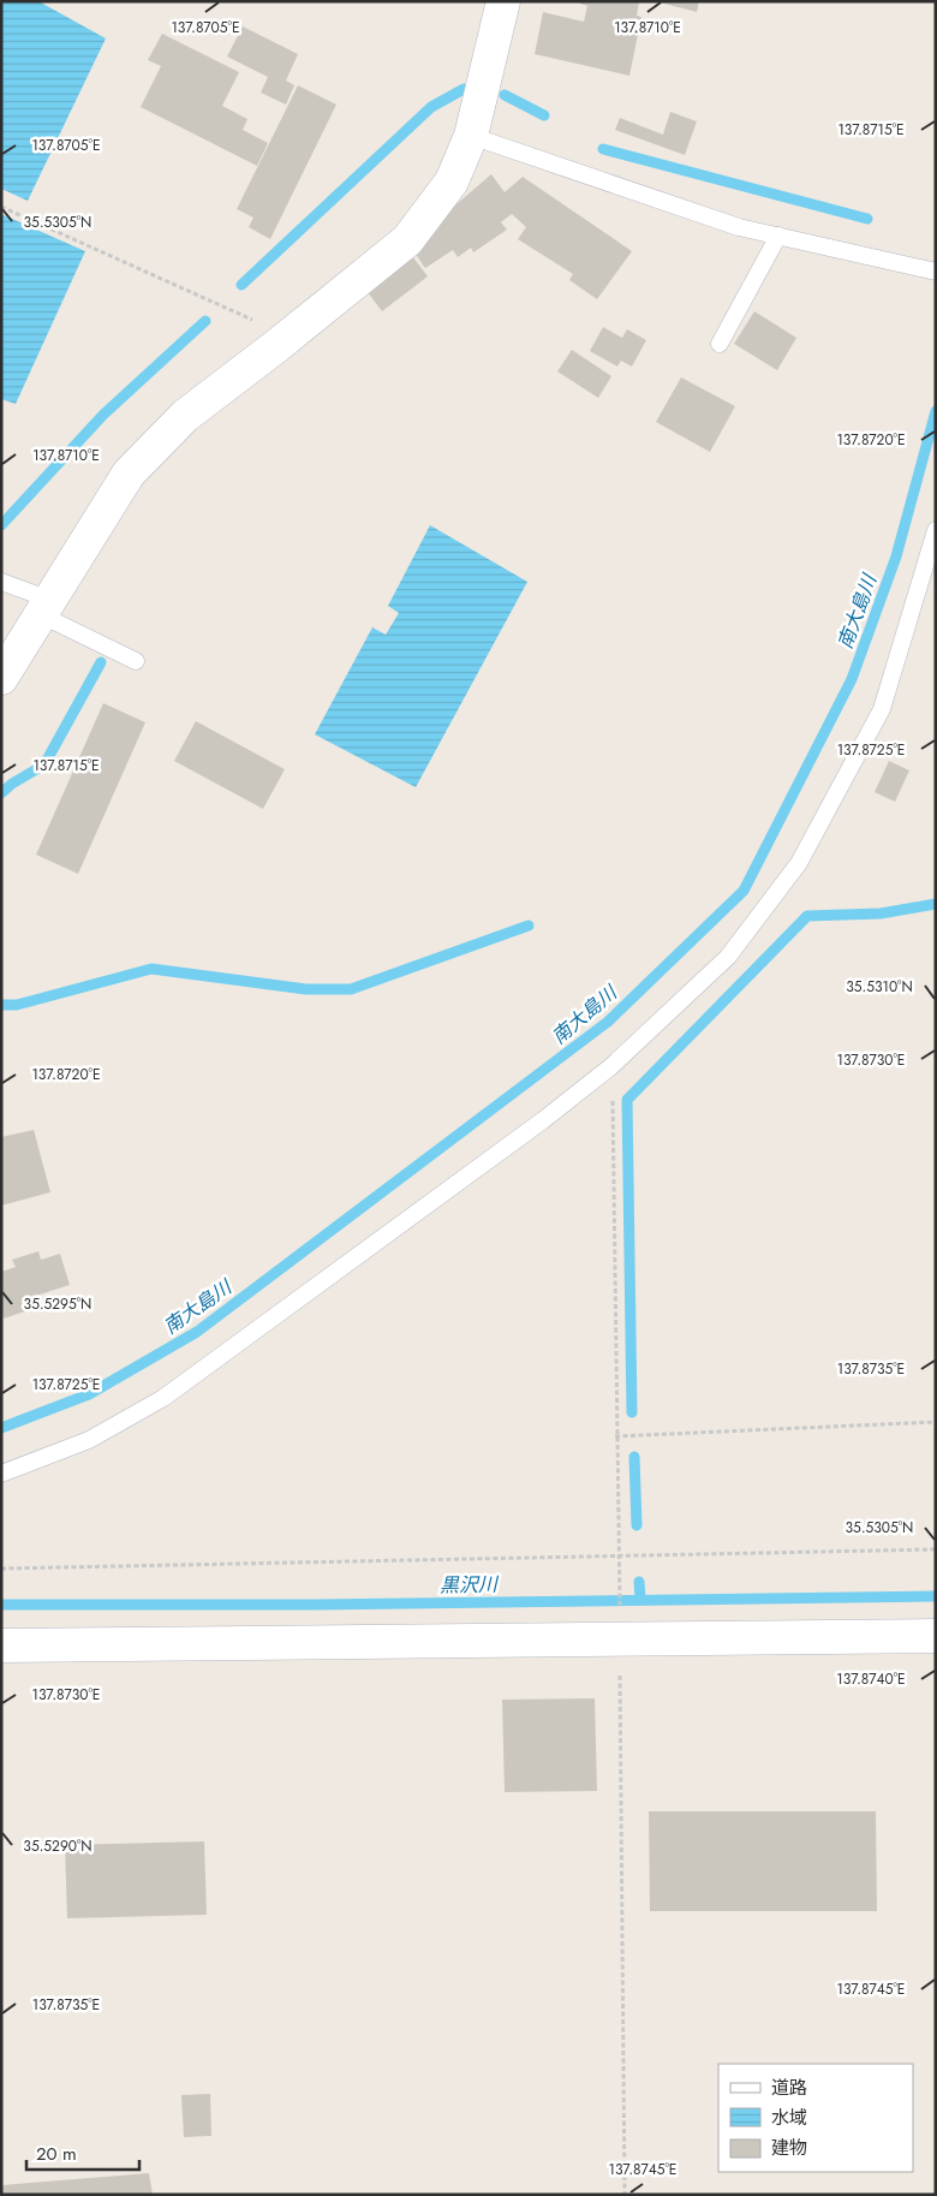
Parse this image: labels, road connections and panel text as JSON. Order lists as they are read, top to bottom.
{
  "water": ["南大島川", "黒沢川"],
  "legend": ["道路", "水域", "建物"],
  "scale_bar": "20 m",
  "coordinates": [
    "137.8705°E",
    "137.8710°E",
    "137.8715°E",
    "35.5305°N",
    "137.8720°E",
    "137.8725°E",
    "35.5310°N",
    "137.8730°E",
    "35.5295°N",
    "137.8735°E",
    "137.8740°E",
    "35.5290°N",
    "137.8745°E"
  ]
}
